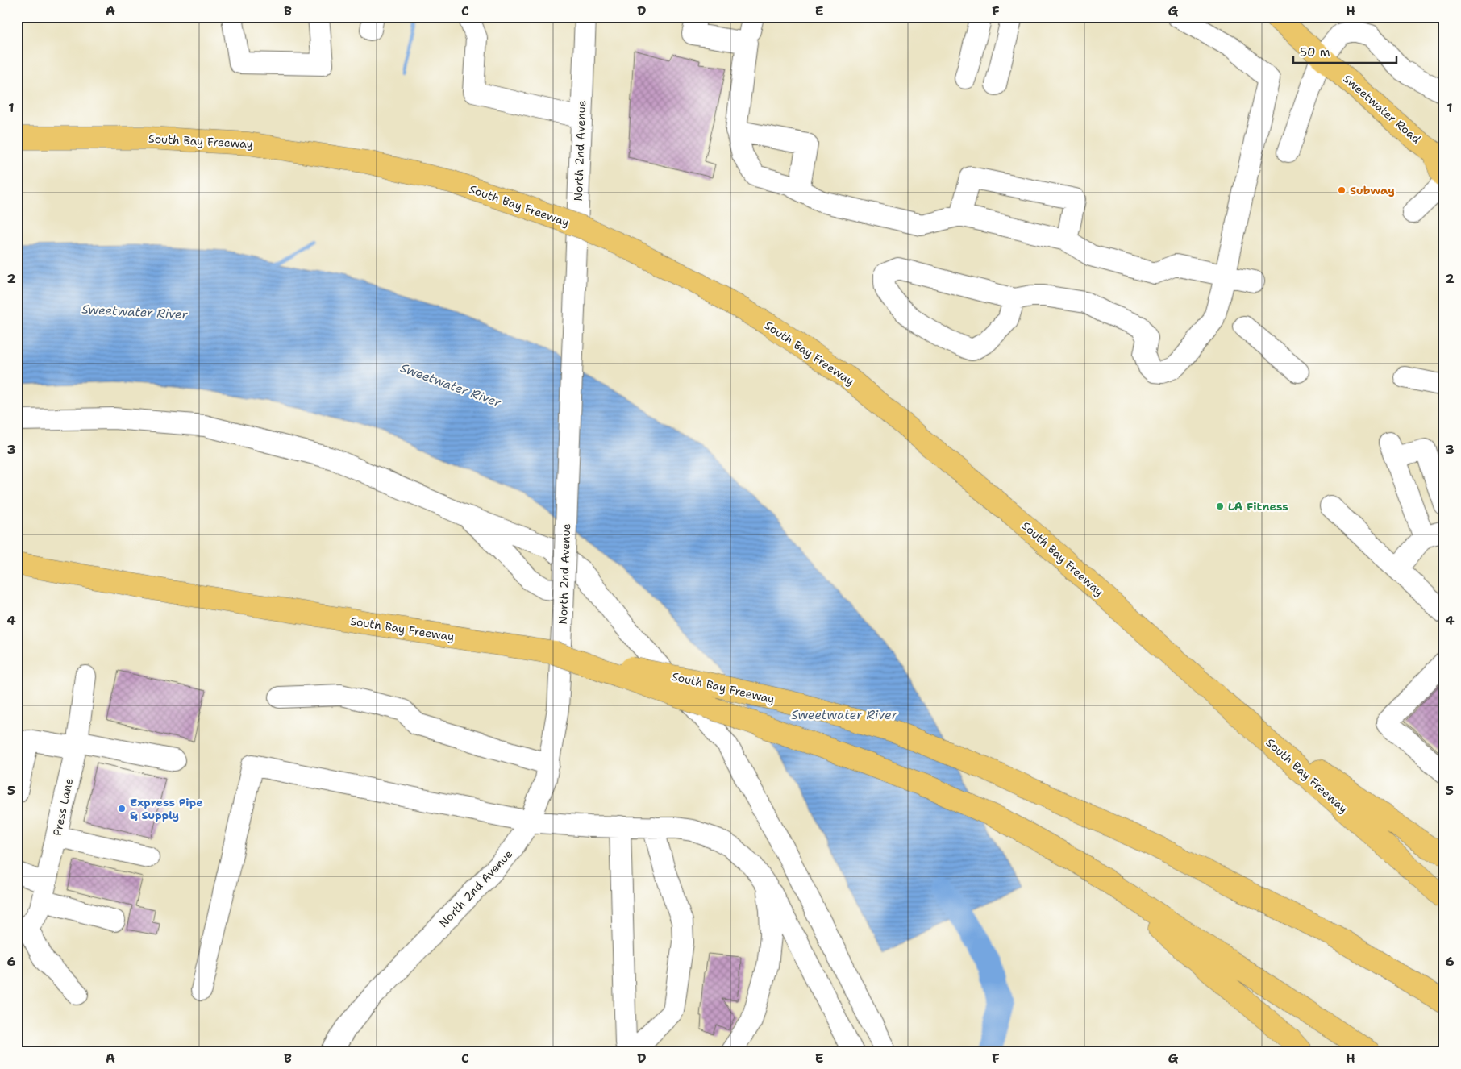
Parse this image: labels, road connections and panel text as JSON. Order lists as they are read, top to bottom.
{
  "streets": {
    "main road": ["Sweetwater Road", "South Bay Freeway"],
    "street": ["North 2nd Avenue", "Press Lane"]
  },
  "water": ["Sweetwater River"],
  "places": ["Subway", "LA Fitness", "Express Pipe & Supply"],
  "scale_bar": "50 m",
  "grid": {
    "columns": [
      "A",
      "B",
      "C",
      "D",
      "E",
      "F",
      "G",
      "H"
    ],
    "rows": [
      "1",
      "2",
      "3",
      "4",
      "5",
      "6"
    ]
  }
}
